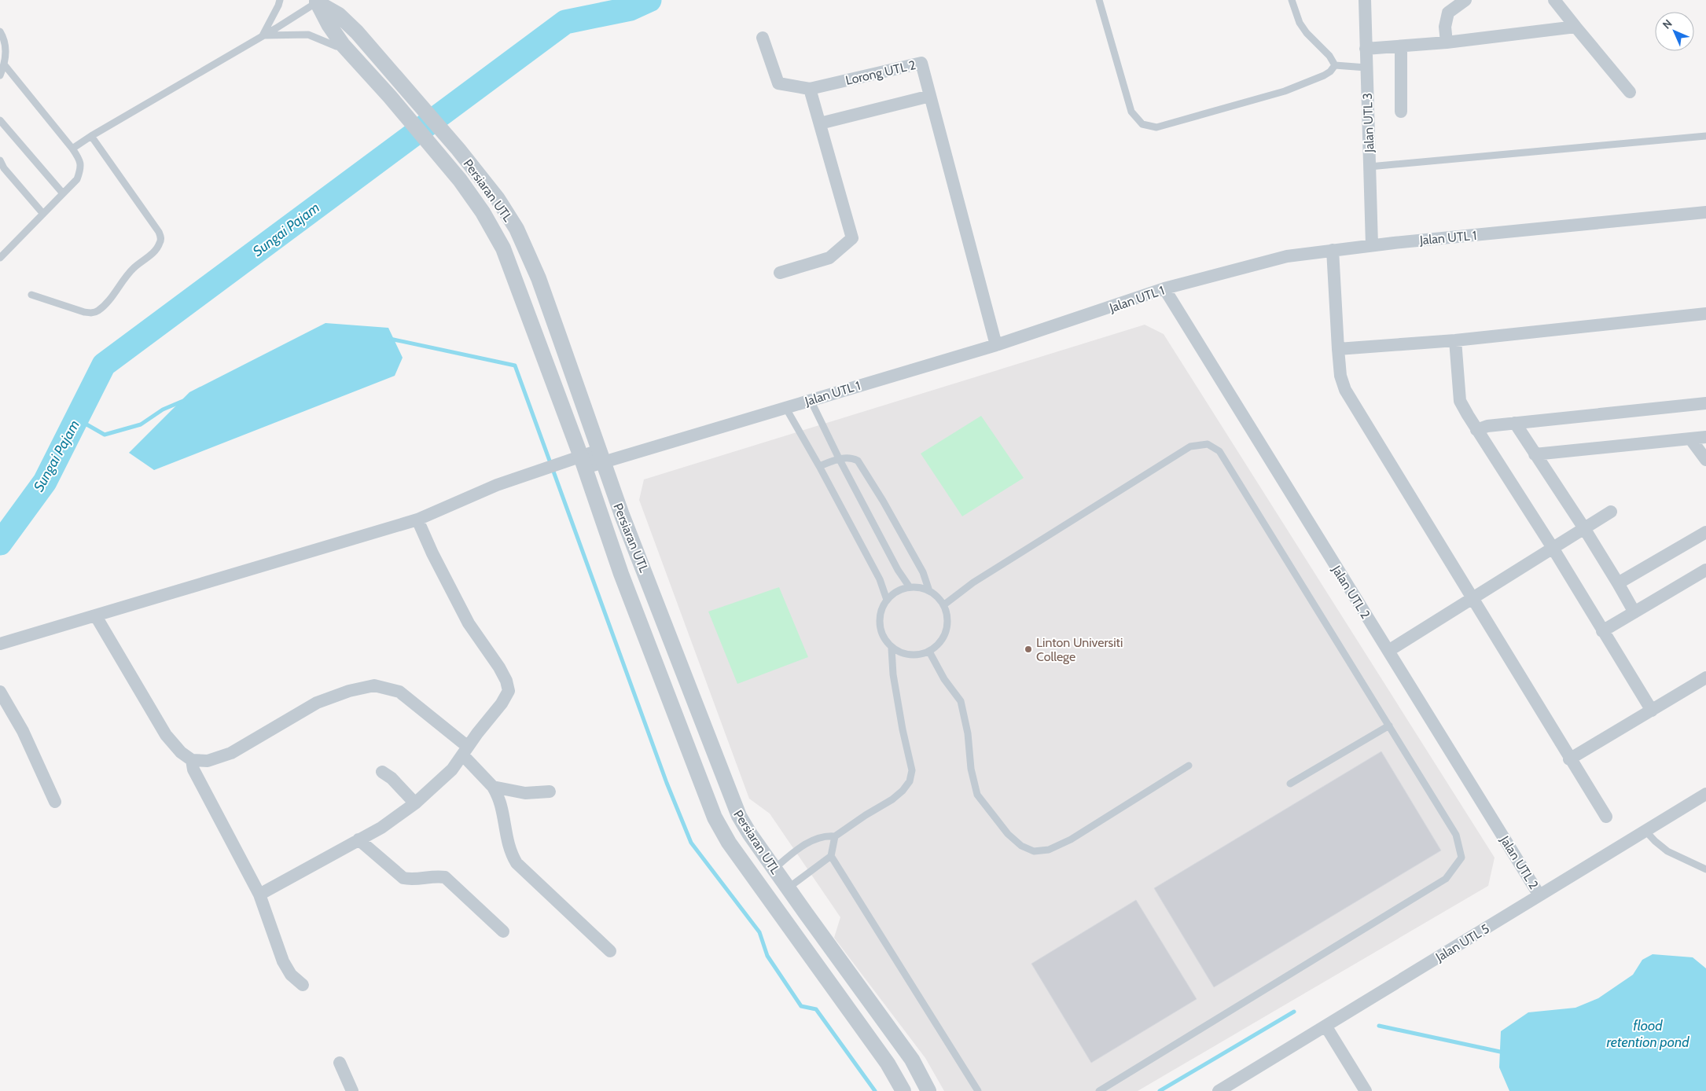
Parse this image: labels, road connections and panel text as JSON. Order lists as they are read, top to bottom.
{
  "streets": {
    "street": [
      "Lorong UTL 2",
      "Jalan UTL 3",
      "Persiaran UTL",
      "Jalan UTL 1",
      "Jalan UTL 2",
      "Jalan UTL 5"
    ]
  },
  "crossings": [
    ["Lorong UTL 2", "Jalan UTL 1"],
    ["Jalan UTL 3", "Jalan UTL 1"],
    ["Persiaran UTL", "Jalan UTL 1"],
    ["Jalan UTL 1", "Jalan UTL 2"],
    ["Jalan UTL 2", "Jalan UTL 5"]
  ],
  "water": ["Sungai Pajam", "flood retention pond"],
  "places": ["Linton Universiti College"],
  "north": "top left"
}
